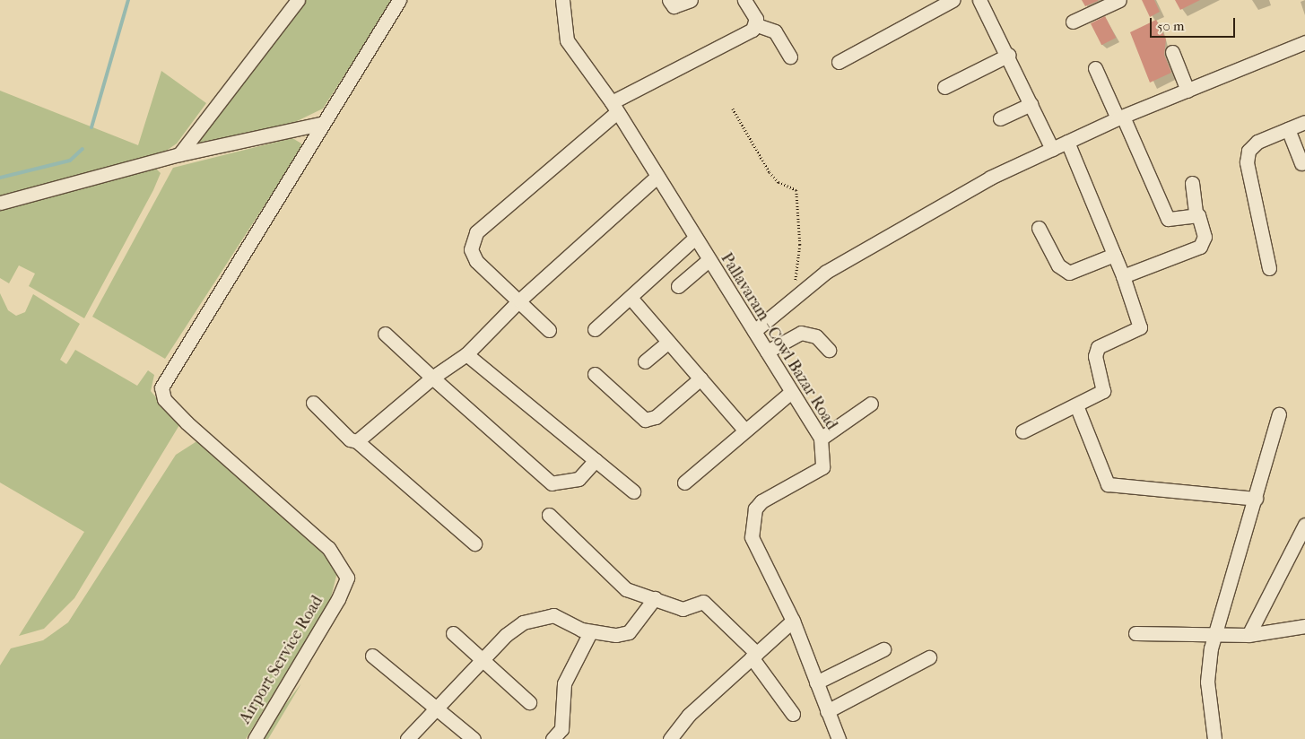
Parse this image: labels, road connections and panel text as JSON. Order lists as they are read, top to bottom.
{
  "streets": {
    "street": ["Pallavaram - Cowl Bazar Road", "Airport Service Road"]
  },
  "scale_bar": "50 m"
}
